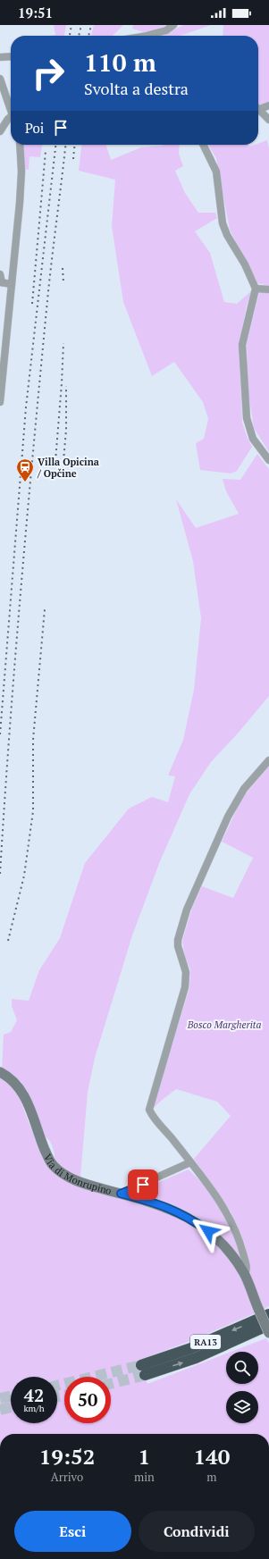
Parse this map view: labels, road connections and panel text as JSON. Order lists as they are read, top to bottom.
{
  "streets": {
    "highway": ["RA13"],
    "main road": ["Via di Monrupino"]
  },
  "crossings": [
    ["Via di Monrupino", "RA13"]
  ],
  "parks": ["Bosco Margherita"],
  "places": {
    "station": ["Villa Opicina / Opčine"]
  },
  "page": {
    "status": "19:51",
    "turn": ["110 m", "Svolta a destra"],
    "then": "Poi",
    "speed": "42 km/h",
    "limit": "50",
    "eta": [
      "19:52",
      "Arrivo",
      "1",
      "min",
      "140",
      "m"
    ],
    "buttons": ["Esci", "Condividi"]
  }
}
